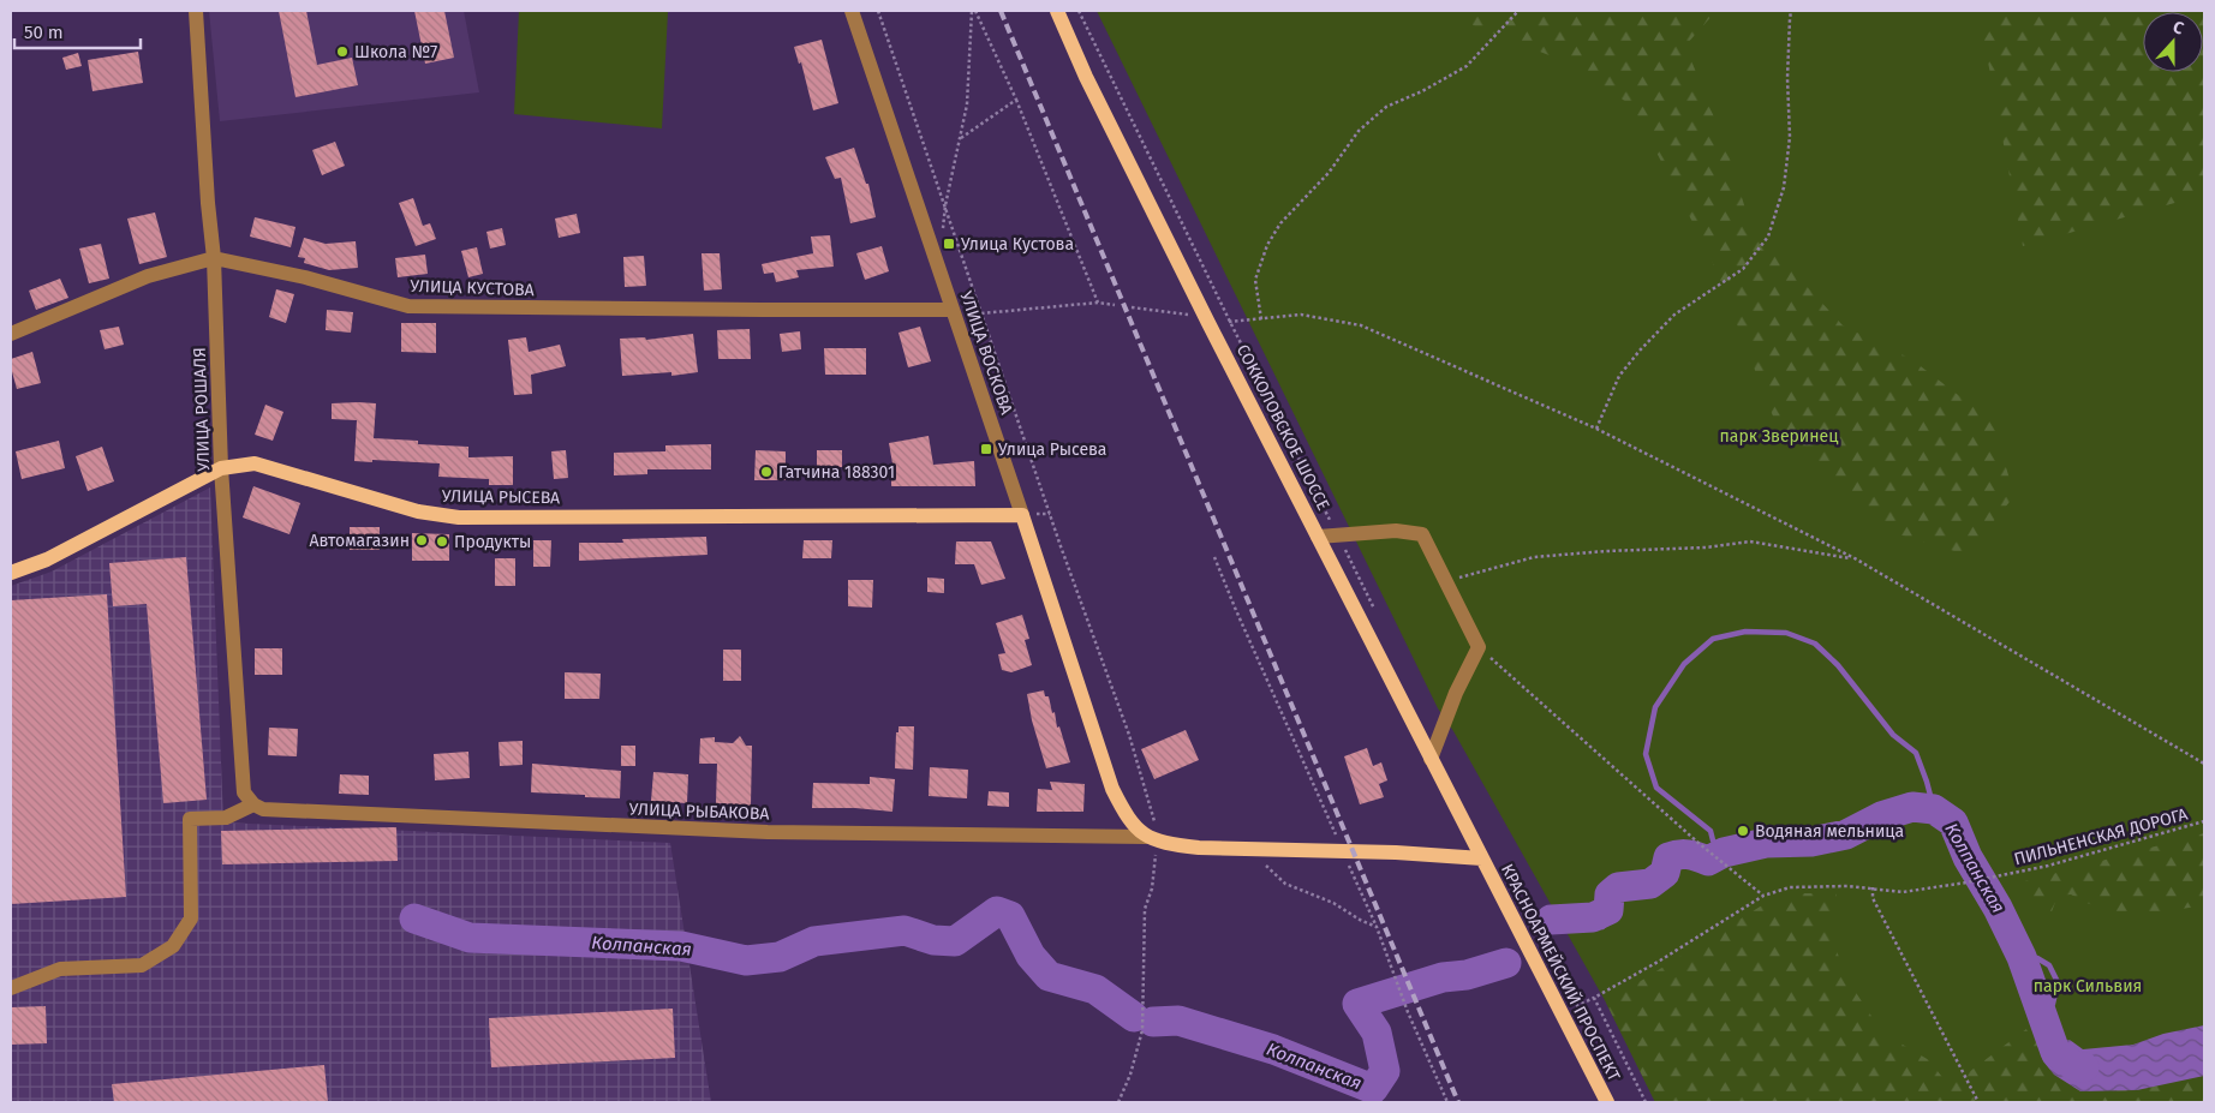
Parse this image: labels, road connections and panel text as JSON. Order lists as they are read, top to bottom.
{
  "streets": {
    "main road": [
      "УЛИЦА ВОСКОВА",
      "СОККОЛОВСКОЕ ШОССЕ",
      "УЛИЦА РЫСЕВА",
      "КРАСНОАРМЕЙСКИЙ ПРОСПЕКТ"
    ],
    "street": ["УЛИЦА КУСТОВА", "УЛИЦА РОШАЛЯ", "УЛИЦА РЫБАКОВА"],
    "path": ["ПИЛЬНЕНСКАЯ ДОРОГА"]
  },
  "crossings": [
    ["УЛИЦА КУСТОВА", "УЛИЦА ВОСКОВА"],
    ["УЛИЦА КУСТОВА", "УЛИЦА РОШАЛЯ"],
    ["УЛИЦА ВОСКОВА", "УЛИЦА РЫСЕВА"],
    ["УЛИЦА ВОСКОВА", "УЛИЦА РЫБАКОВА"],
    ["УЛИЦА РОШАЛЯ", "УЛИЦА РЫСЕВА"],
    ["УЛИЦА РОШАЛЯ", "УЛИЦА РЫБАКОВА"],
    ["СОККОЛОВСКОЕ ШОССЕ", "КРАСНОАРМЕЙСКИЙ ПРОСПЕКТ"]
  ],
  "water": ["Колпанская"],
  "parks": ["парк Зверинец", "парк Сильвия"],
  "places": {
    "other": [
      "Школа №7",
      "Гатчина 188301",
      "Автомагазин",
      "Продукты",
      "Водяная мельница"
    ],
    "transit": ["Улица Кустова", "Улица Рысева"]
  },
  "scale_bar": "50 m",
  "north": "top"
}
